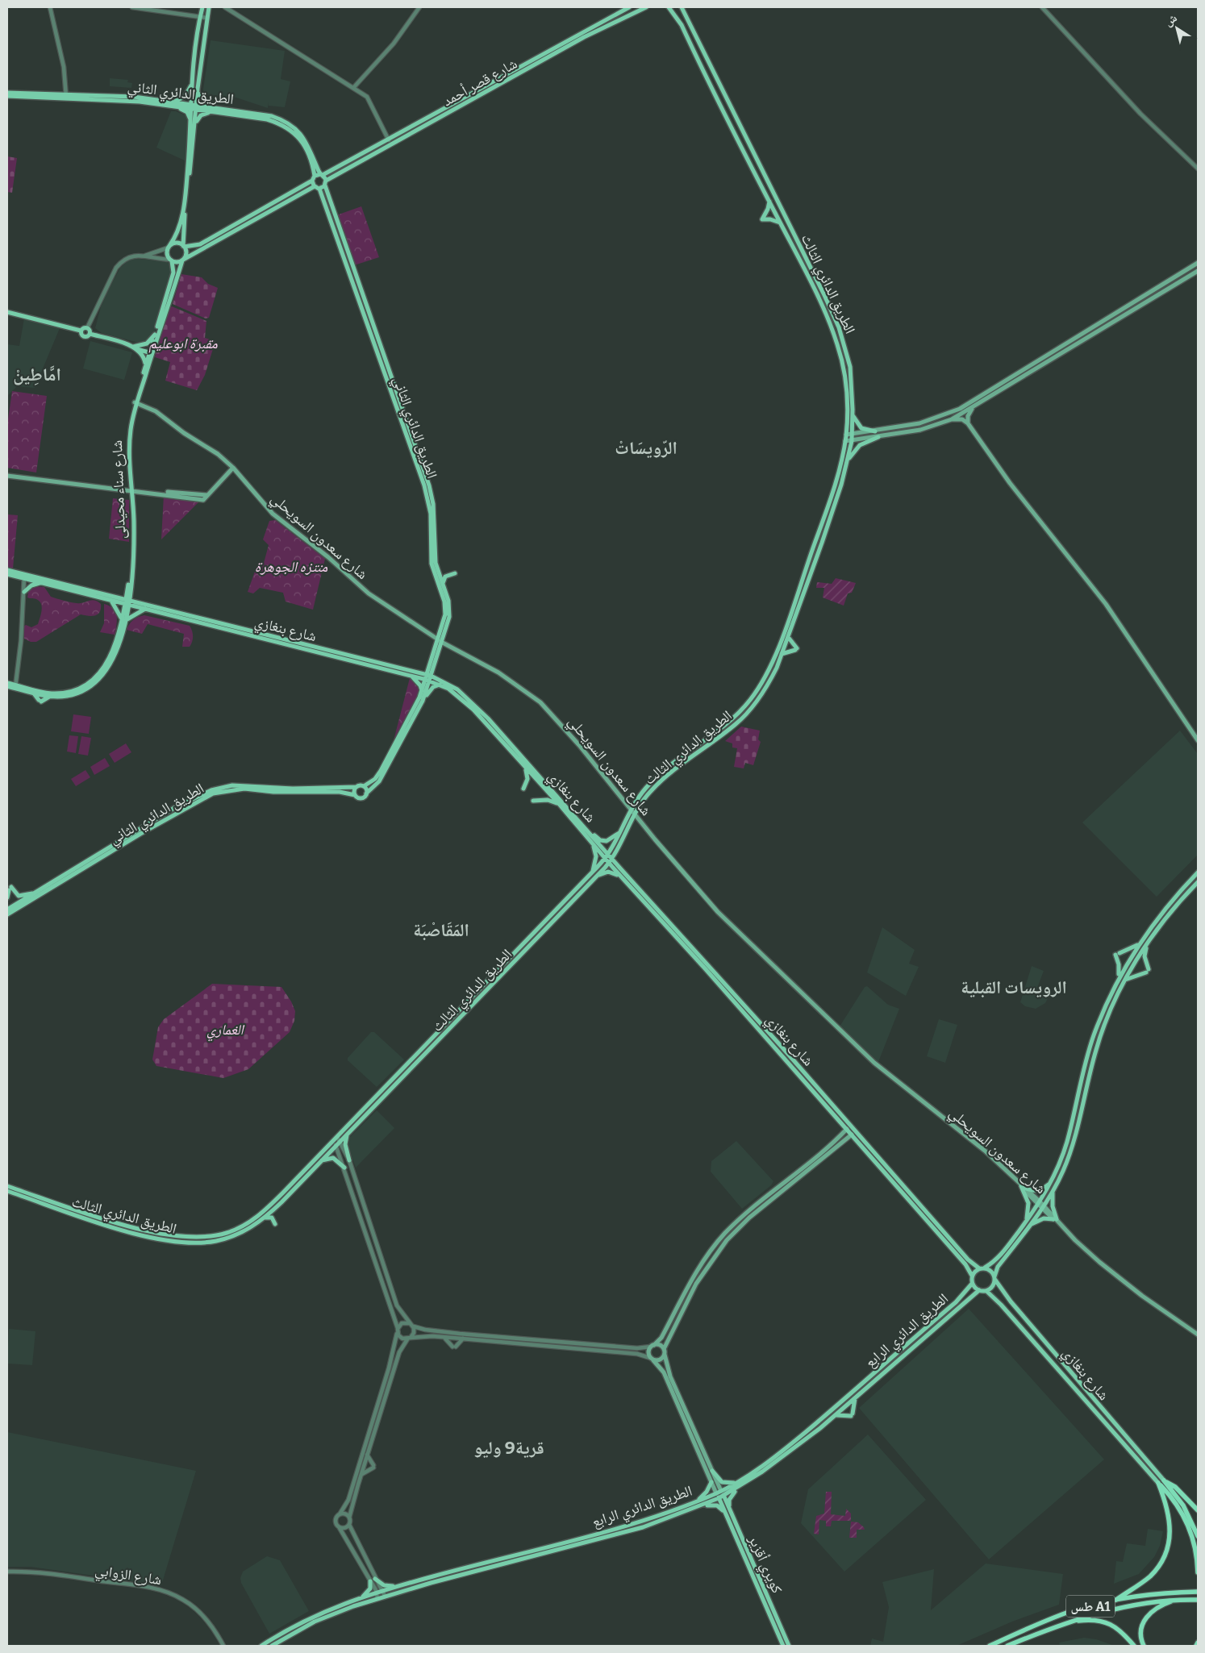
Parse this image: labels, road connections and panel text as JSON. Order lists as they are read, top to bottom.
{
  "streets": {
    "highway": ["طس A1"],
    "main road": [
      "شارع قصر أحمد",
      "الطريق الدائري الثاني",
      "الطريق الدائري الثالث",
      "شارع سناء محيدلى",
      "شارع سعدون السويحلي",
      "شارع بنغازي",
      "الطريق الدائري الرابع",
      "كويري أقزير"
    ],
    "street": ["شارع الزوابي"]
  },
  "crossings": [
    ["شارع قصر أحمد", "الطريق الدائري الثاني"],
    ["الطريق الدائري الثاني", "شارع سعدون السويحلي"],
    ["الطريق الدائري الثالث", "شارع سعدون السويحلي"],
    ["الطريق الدائري الثالث", "شارع بنغازي"],
    ["شارع سناء محيدلى", "شارع سعدون السويحلي"],
    ["شارع بنغازي", "الطريق الدائري الرابع"],
    ["الطريق الدائري الرابع", "كويري أقزير"]
  ],
  "districts": [
    "امَّاطِينْ",
    "الرّويسَاتْ",
    "المَقَاصْبَة",
    "الرويسات القبلية",
    "قرية9 وليو"
  ],
  "parks": ["مقبرة ابوعليم", "منتزه الجوهرة", "الغماري"],
  "north": "top left"
}
